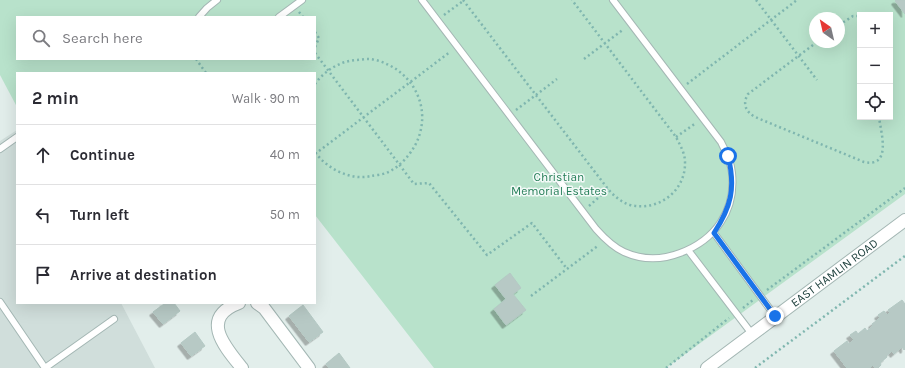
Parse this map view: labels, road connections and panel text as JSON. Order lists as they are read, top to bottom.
{
  "streets": {
    "street": ["EAST HAMLIN ROAD"]
  },
  "parks": ["Christian Memorial Estates"],
  "north": "top left",
  "page": {
    "map_buttons": ["+", "−"],
    "search": "Search here",
    "heading": ["2 min", "Walk · 90 m"],
    "list": [
      ["Continue", "40 m"],
      ["Turn left", "50 m"],
      "Arrive at destination"
    ]
  }
}
